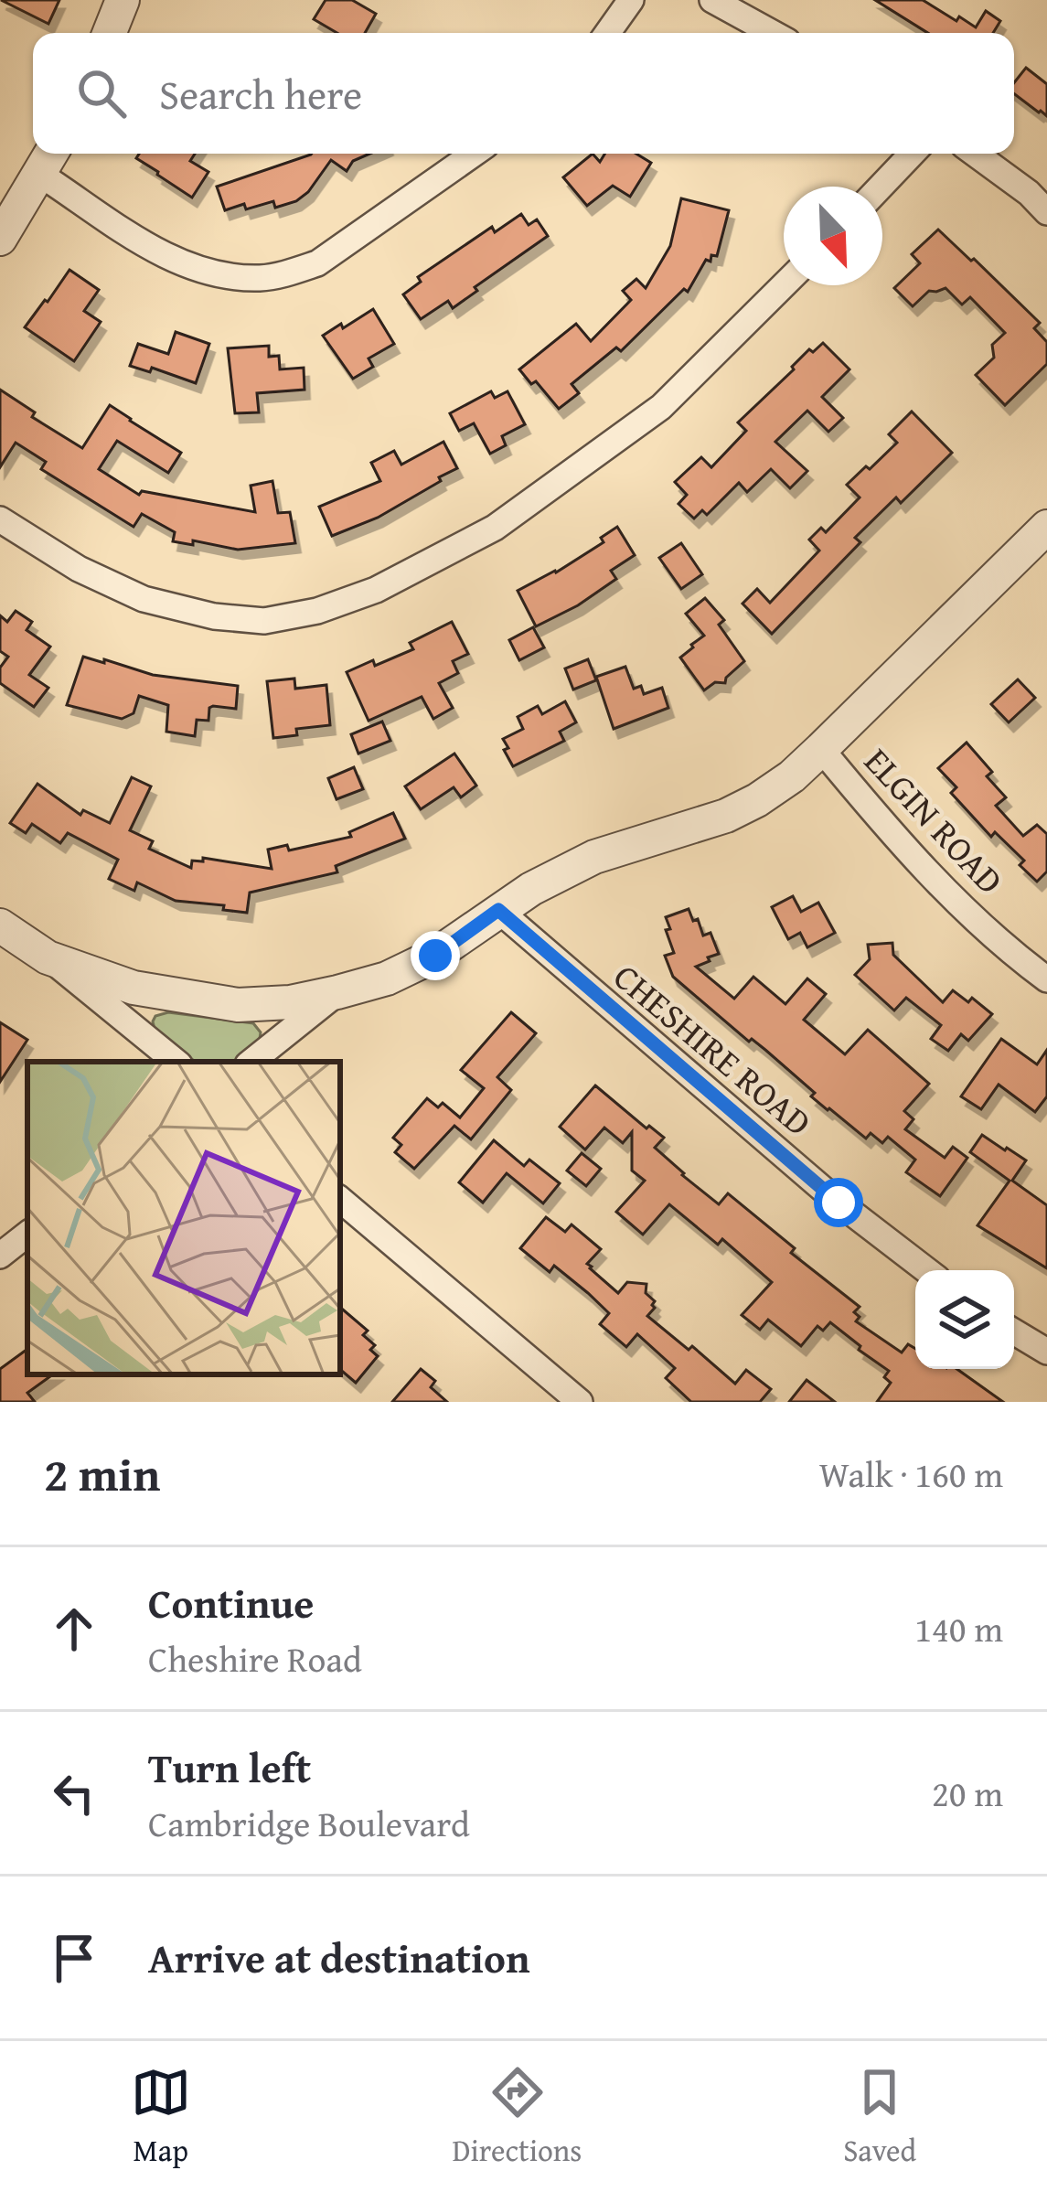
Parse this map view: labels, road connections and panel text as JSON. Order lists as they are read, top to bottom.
{
  "streets": {
    "street": ["ELGIN ROAD", "CHESHIRE ROAD"]
  },
  "north": "bottom right",
  "page": {
    "search": "Search here",
    "heading": ["2 min", "Walk · 160 m"],
    "list": [
      ["Continue", "Cheshire Road", "140 m"],
      ["Turn left", "Cambridge Boulevard", "20 m"],
      "Arrive at destination"
    ],
    "nav": ["Map", "Directions", "Saved"]
  }
}
